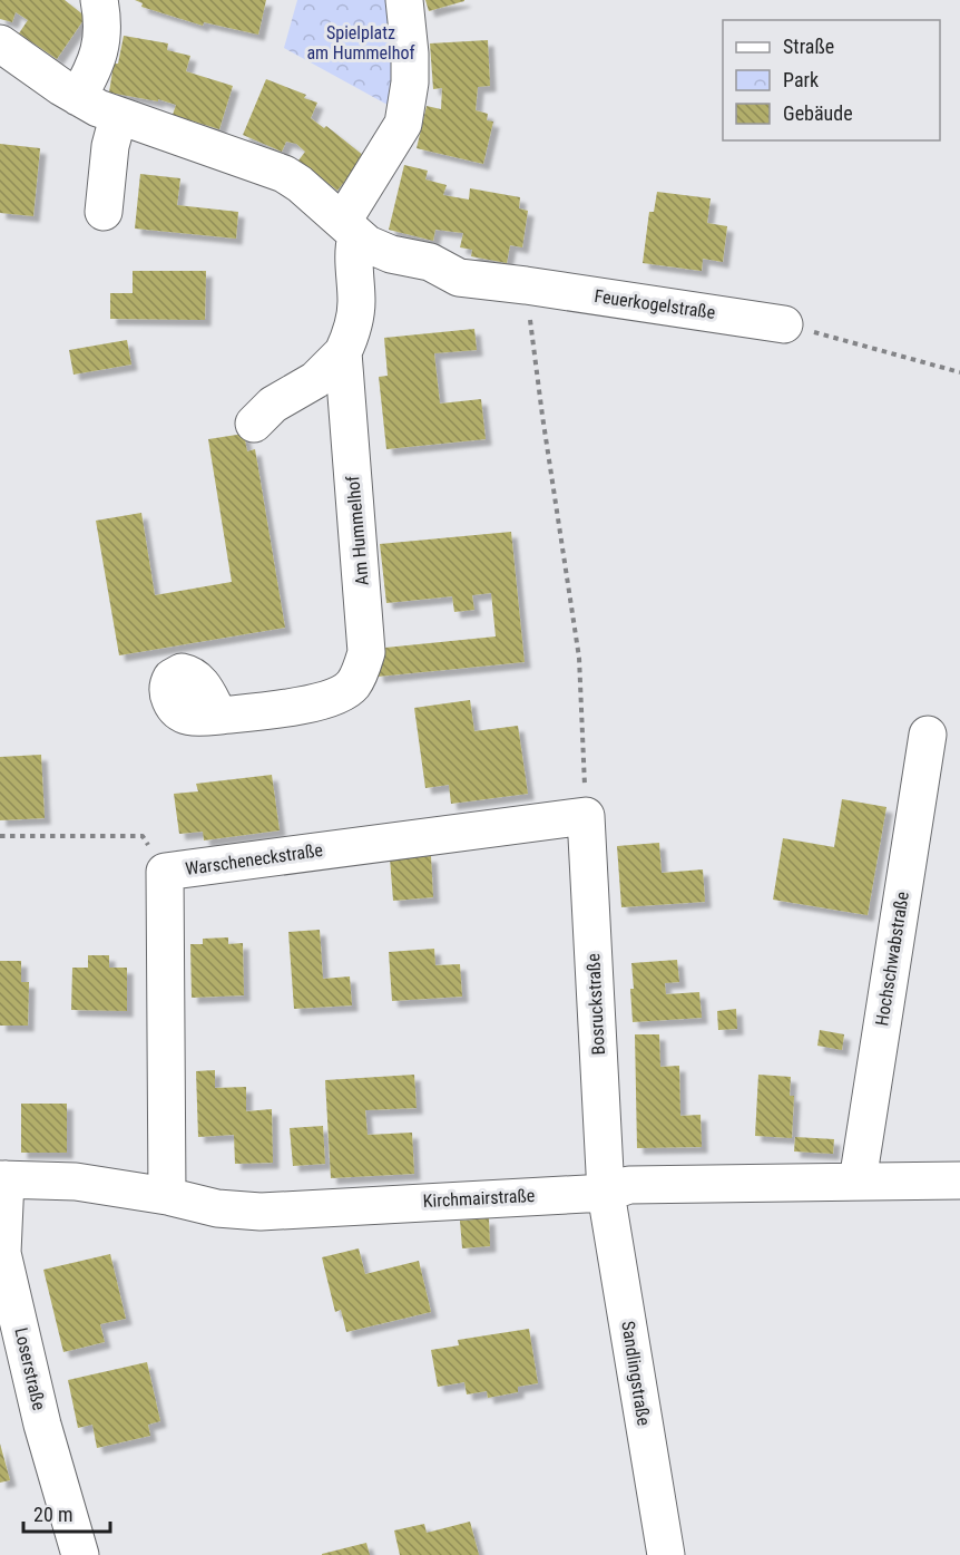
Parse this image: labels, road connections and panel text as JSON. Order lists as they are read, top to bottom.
{
  "streets": {
    "street": [
      "Feuerkogelstraße",
      "Am Hummelhof",
      "Warscheneckstraße",
      "Hochschwabstraße",
      "Bosruckstraße",
      "Kirchmairstraße",
      "Loserstraße",
      "Sandlingstraße"
    ]
  },
  "crossings": [
    ["Warscheneckstraße", "Bosruckstraße"],
    ["Warscheneckstraße", "Kirchmairstraße"],
    ["Hochschwabstraße", "Kirchmairstraße"],
    ["Bosruckstraße", "Kirchmairstraße"],
    ["Bosruckstraße", "Sandlingstraße"],
    ["Kirchmairstraße", "Loserstraße"],
    ["Kirchmairstraße", "Sandlingstraße"]
  ],
  "parks": ["Spielplatz am Hummelhof"],
  "legend": ["Straße", "Park", "Gebäude"],
  "scale_bar": "20 m"
}
